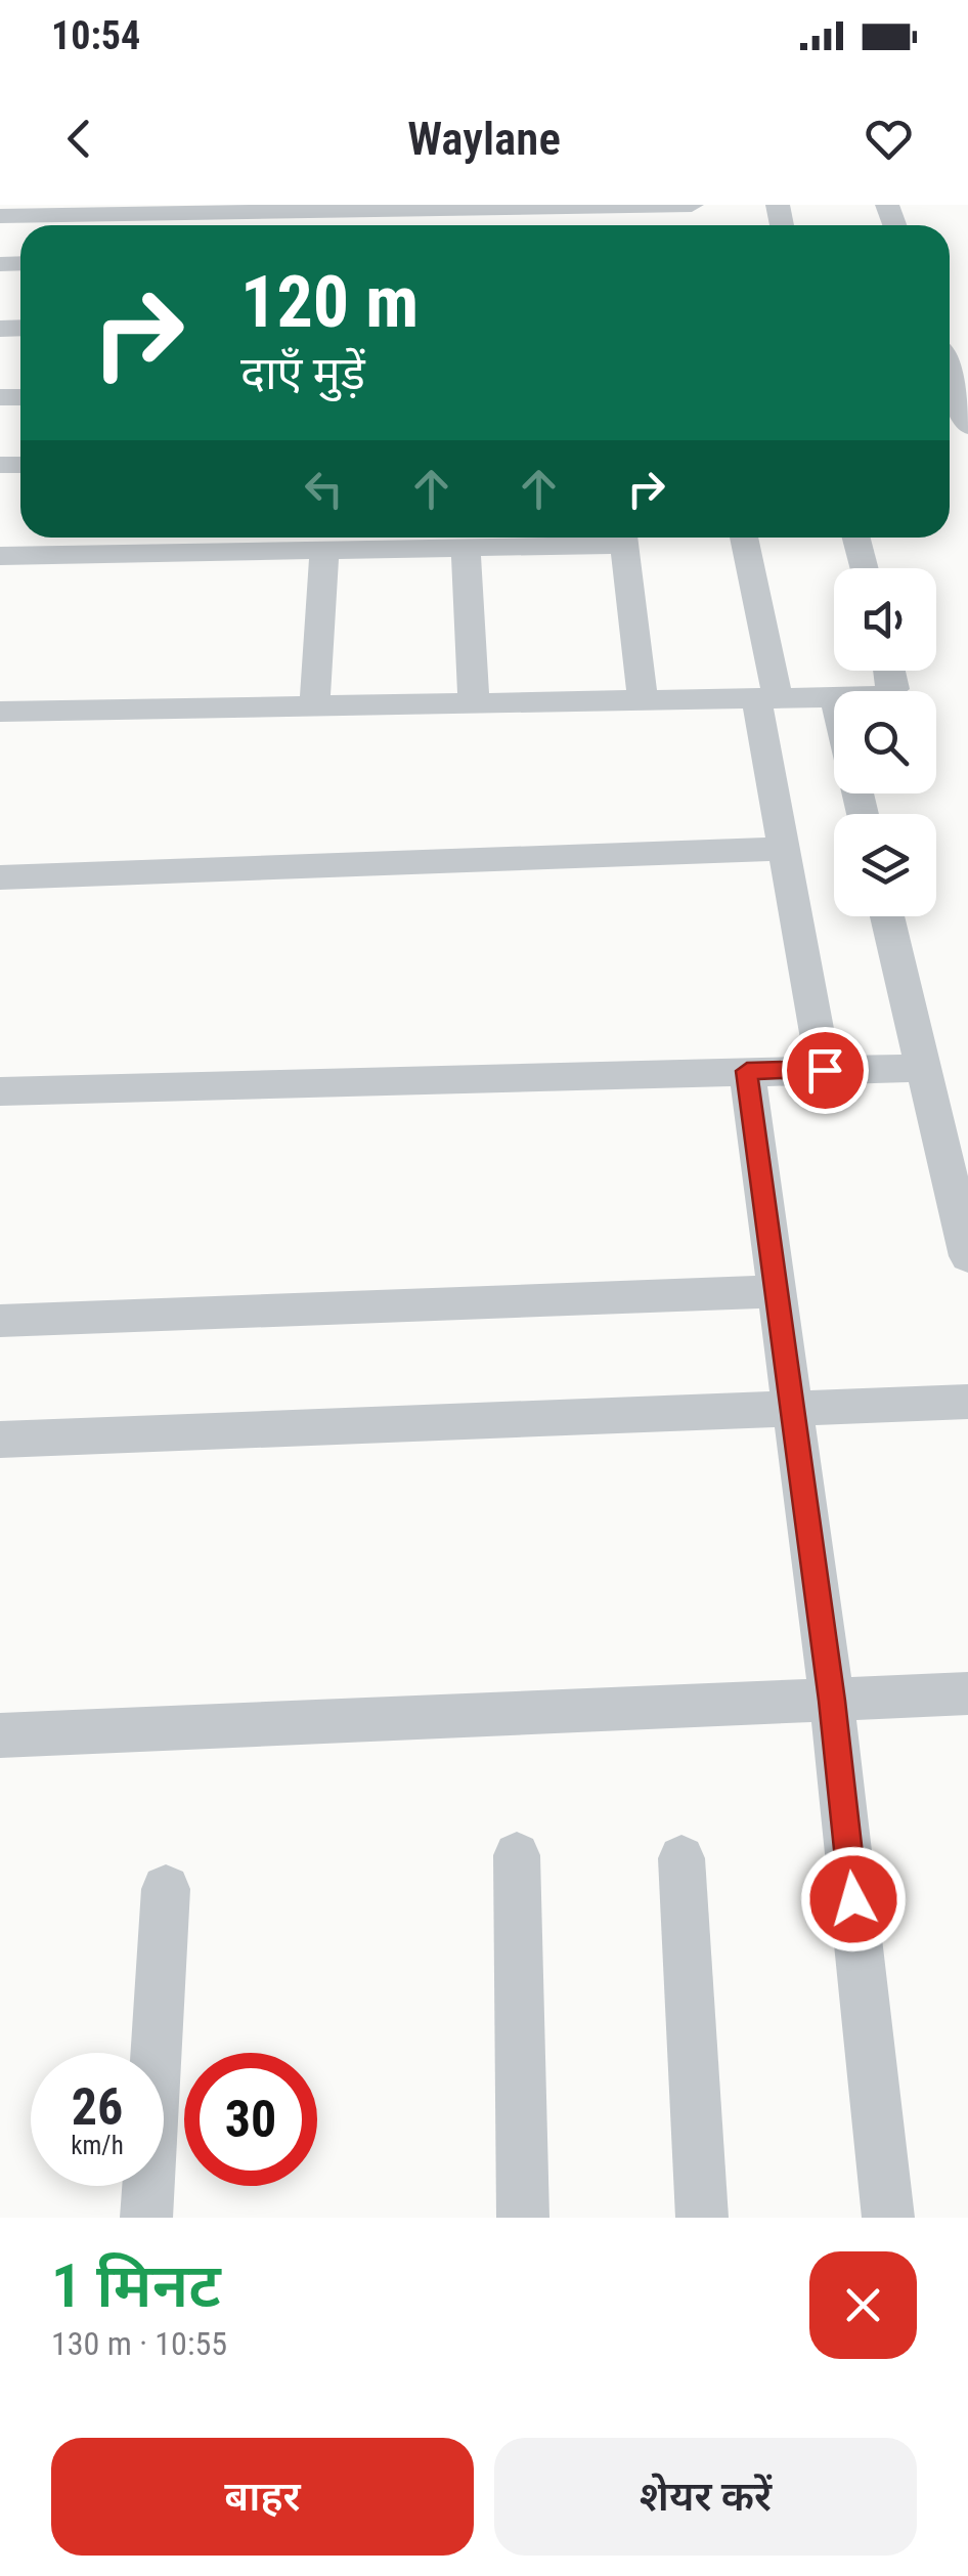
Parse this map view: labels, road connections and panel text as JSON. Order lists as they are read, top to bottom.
{
  "page": {
    "status": "10:54",
    "header": "Waylane",
    "turn": ["120 m", "दाएँ मुड़ें"],
    "speed": "26 km/h",
    "limit": "30",
    "heading": ["1 मिनट", "130 m · 10:55"],
    "buttons": ["बाहर", "शेयर करें"]
  }
}
